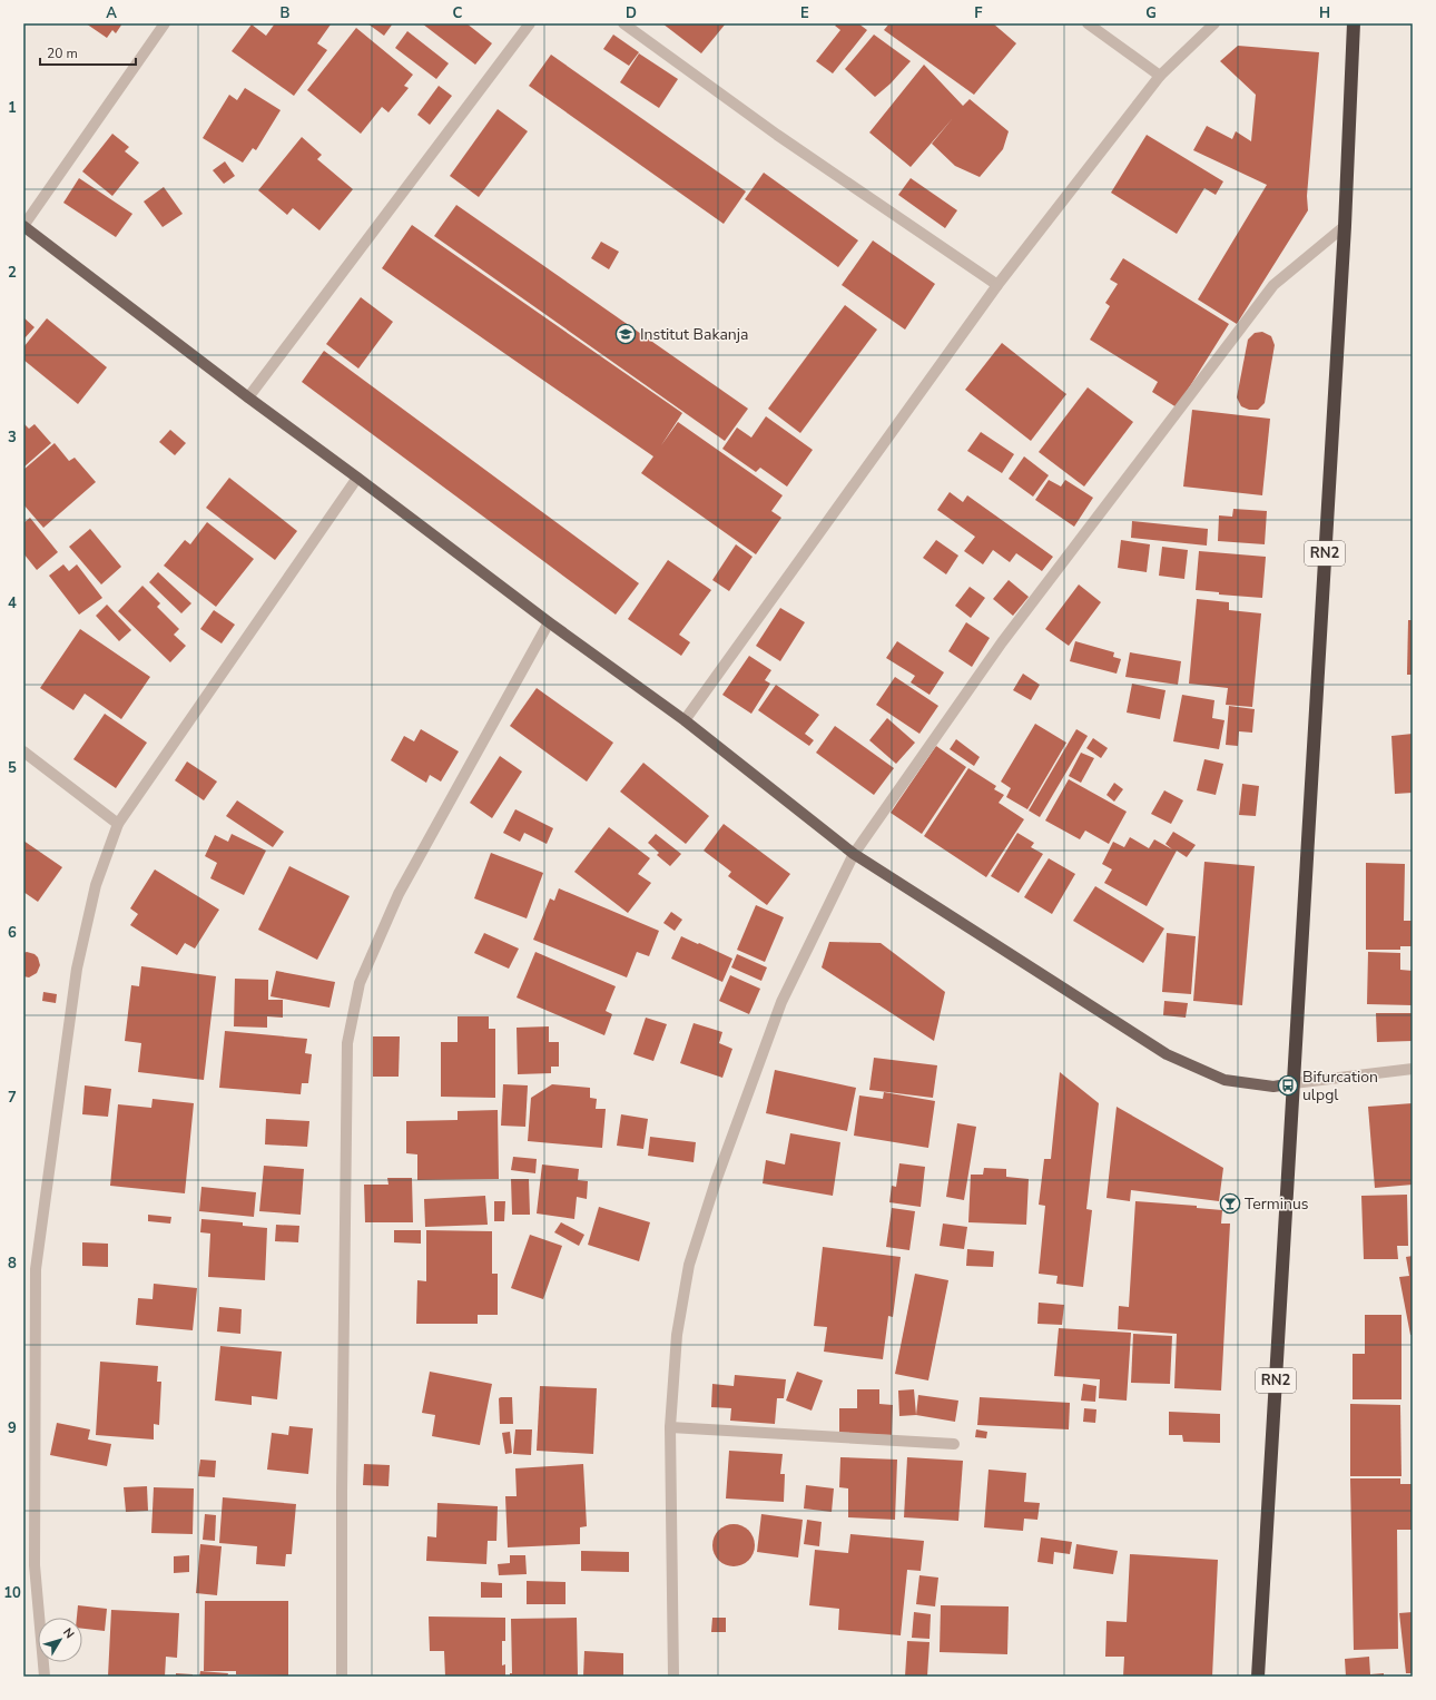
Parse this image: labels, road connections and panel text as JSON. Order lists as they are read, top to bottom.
{
  "streets": {
    "highway": ["RN2"]
  },
  "places": {
    "school or university": ["Institut Bakanja"],
    "bus stop": ["Bifurcation ulpgl"],
    "bar": ["Terminus"]
  },
  "scale_bar": "20 m",
  "north": "top right",
  "grid": {
    "columns": [
      "A",
      "B",
      "C",
      "D",
      "E",
      "F",
      "G",
      "H"
    ],
    "rows": [
      "1",
      "2",
      "3",
      "4",
      "5",
      "6",
      "7",
      "8",
      "9",
      "10"
    ]
  }
}
